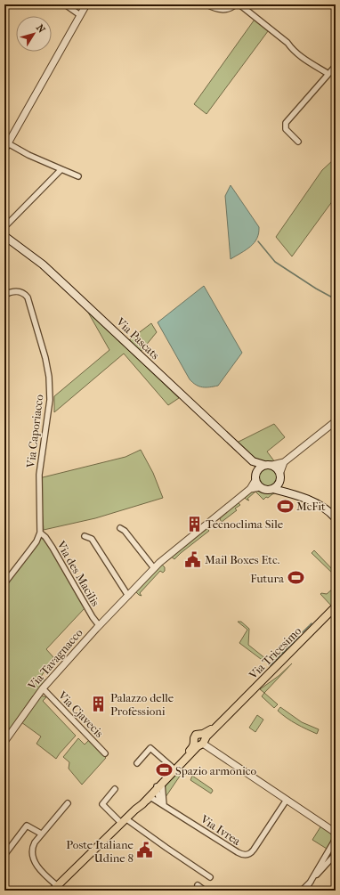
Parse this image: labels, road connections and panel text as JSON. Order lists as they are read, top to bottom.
{
  "streets": {
    "main road": ["Via Pascats", "Via Tricesimo"],
    "street": [
      "Via Caporiacco",
      "Via des Macilis",
      "Via Tavagnacco",
      "Via Cjavecis",
      "Via Ivrea"
    ]
  },
  "crossings": [
    ["Via Pascats", "Via Tavagnacco"],
    ["Via Caporiacco", "Via des Macilis"],
    ["Via des Macilis", "Via Tavagnacco"],
    ["Via Tavagnacco", "Via Cjavecis"]
  ],
  "places": {
    "sports": ["McFit", "Futura", "Spazio armonico"],
    "building": ["Tecnoclima Sile", "Palazzo delle Professioni"],
    "public building": ["Mail Boxes Etc.", "Poste Italiane Udine 8"]
  },
  "north": "top right"
}
